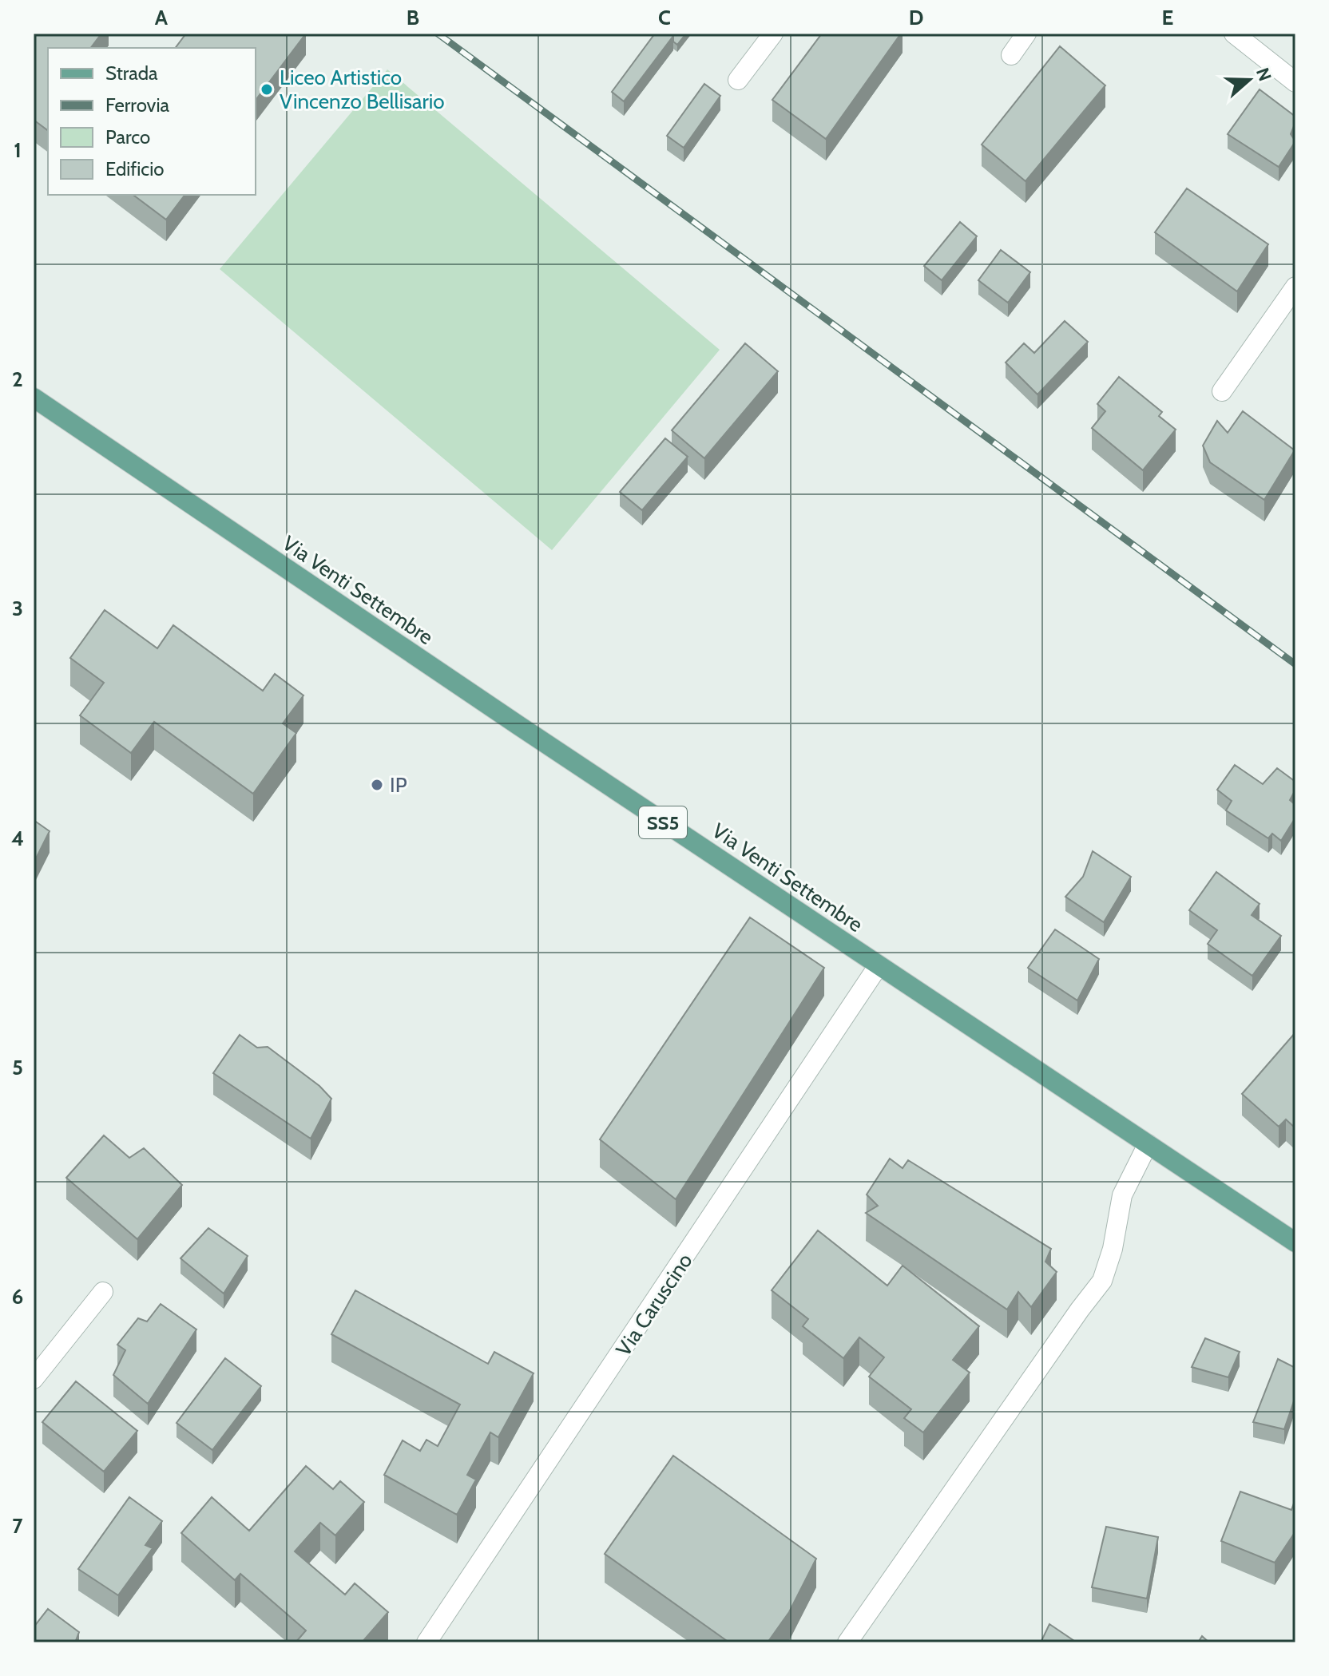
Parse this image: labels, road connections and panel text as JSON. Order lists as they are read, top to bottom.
{
  "streets": {
    "main road": ["Via Venti Settembre", "SS5"],
    "street": ["Via Caruscino"]
  },
  "crossings": [
    ["Via Venti Settembre", "Via Caruscino"]
  ],
  "places": ["Liceo Artistico Vincenzo Bellisario", "IP"],
  "legend": [
    "Strada",
    "Ferrovia",
    "Parco",
    "Edificio"
  ],
  "north": "right",
  "grid": {
    "columns": [
      "A",
      "B",
      "C",
      "D",
      "E"
    ],
    "rows": [
      "1",
      "2",
      "3",
      "4",
      "5",
      "6",
      "7"
    ]
  }
}
